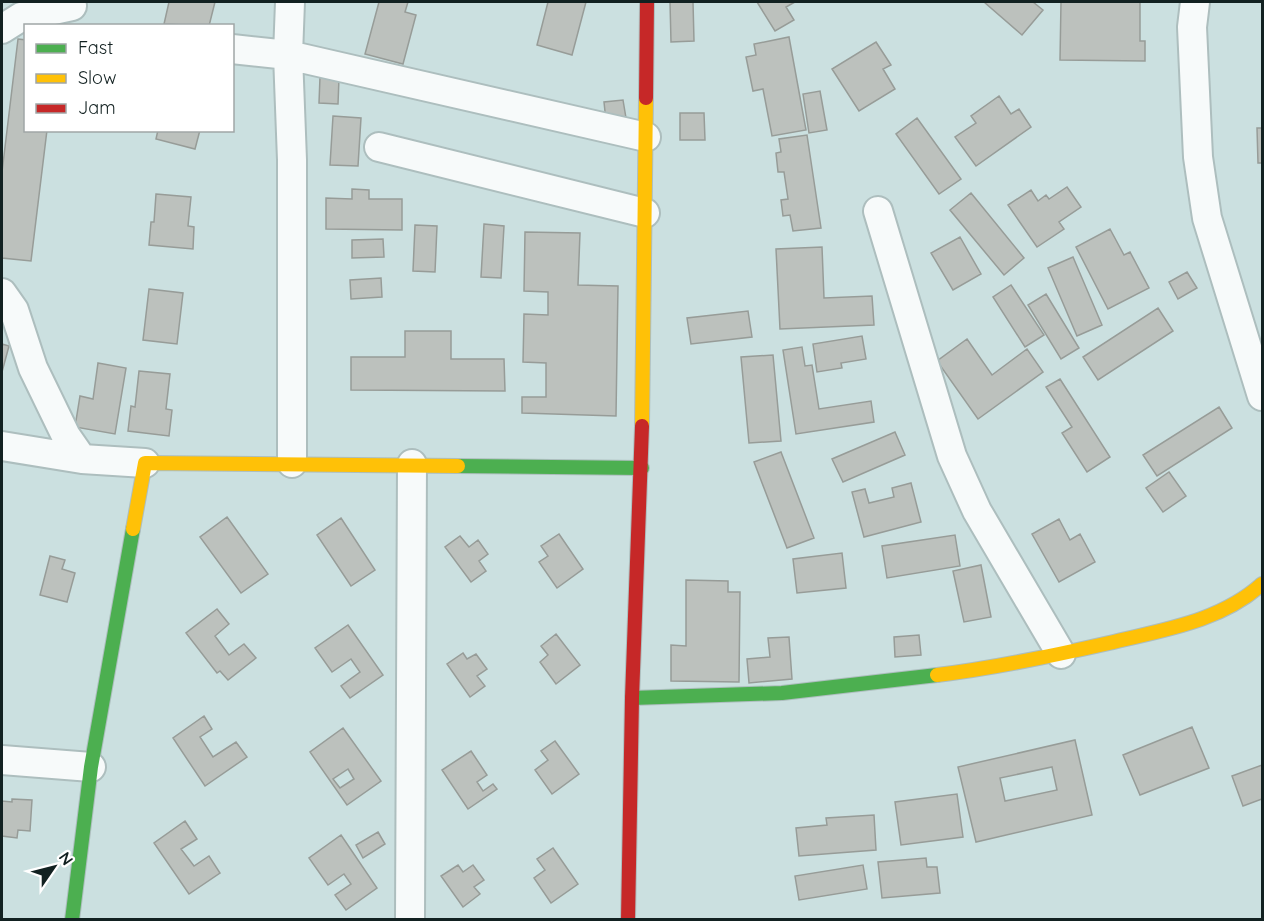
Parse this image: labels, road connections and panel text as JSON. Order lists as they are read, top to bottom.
{
  "legend": ["Fast", "Slow", "Jam"],
  "north": "top right"
}
